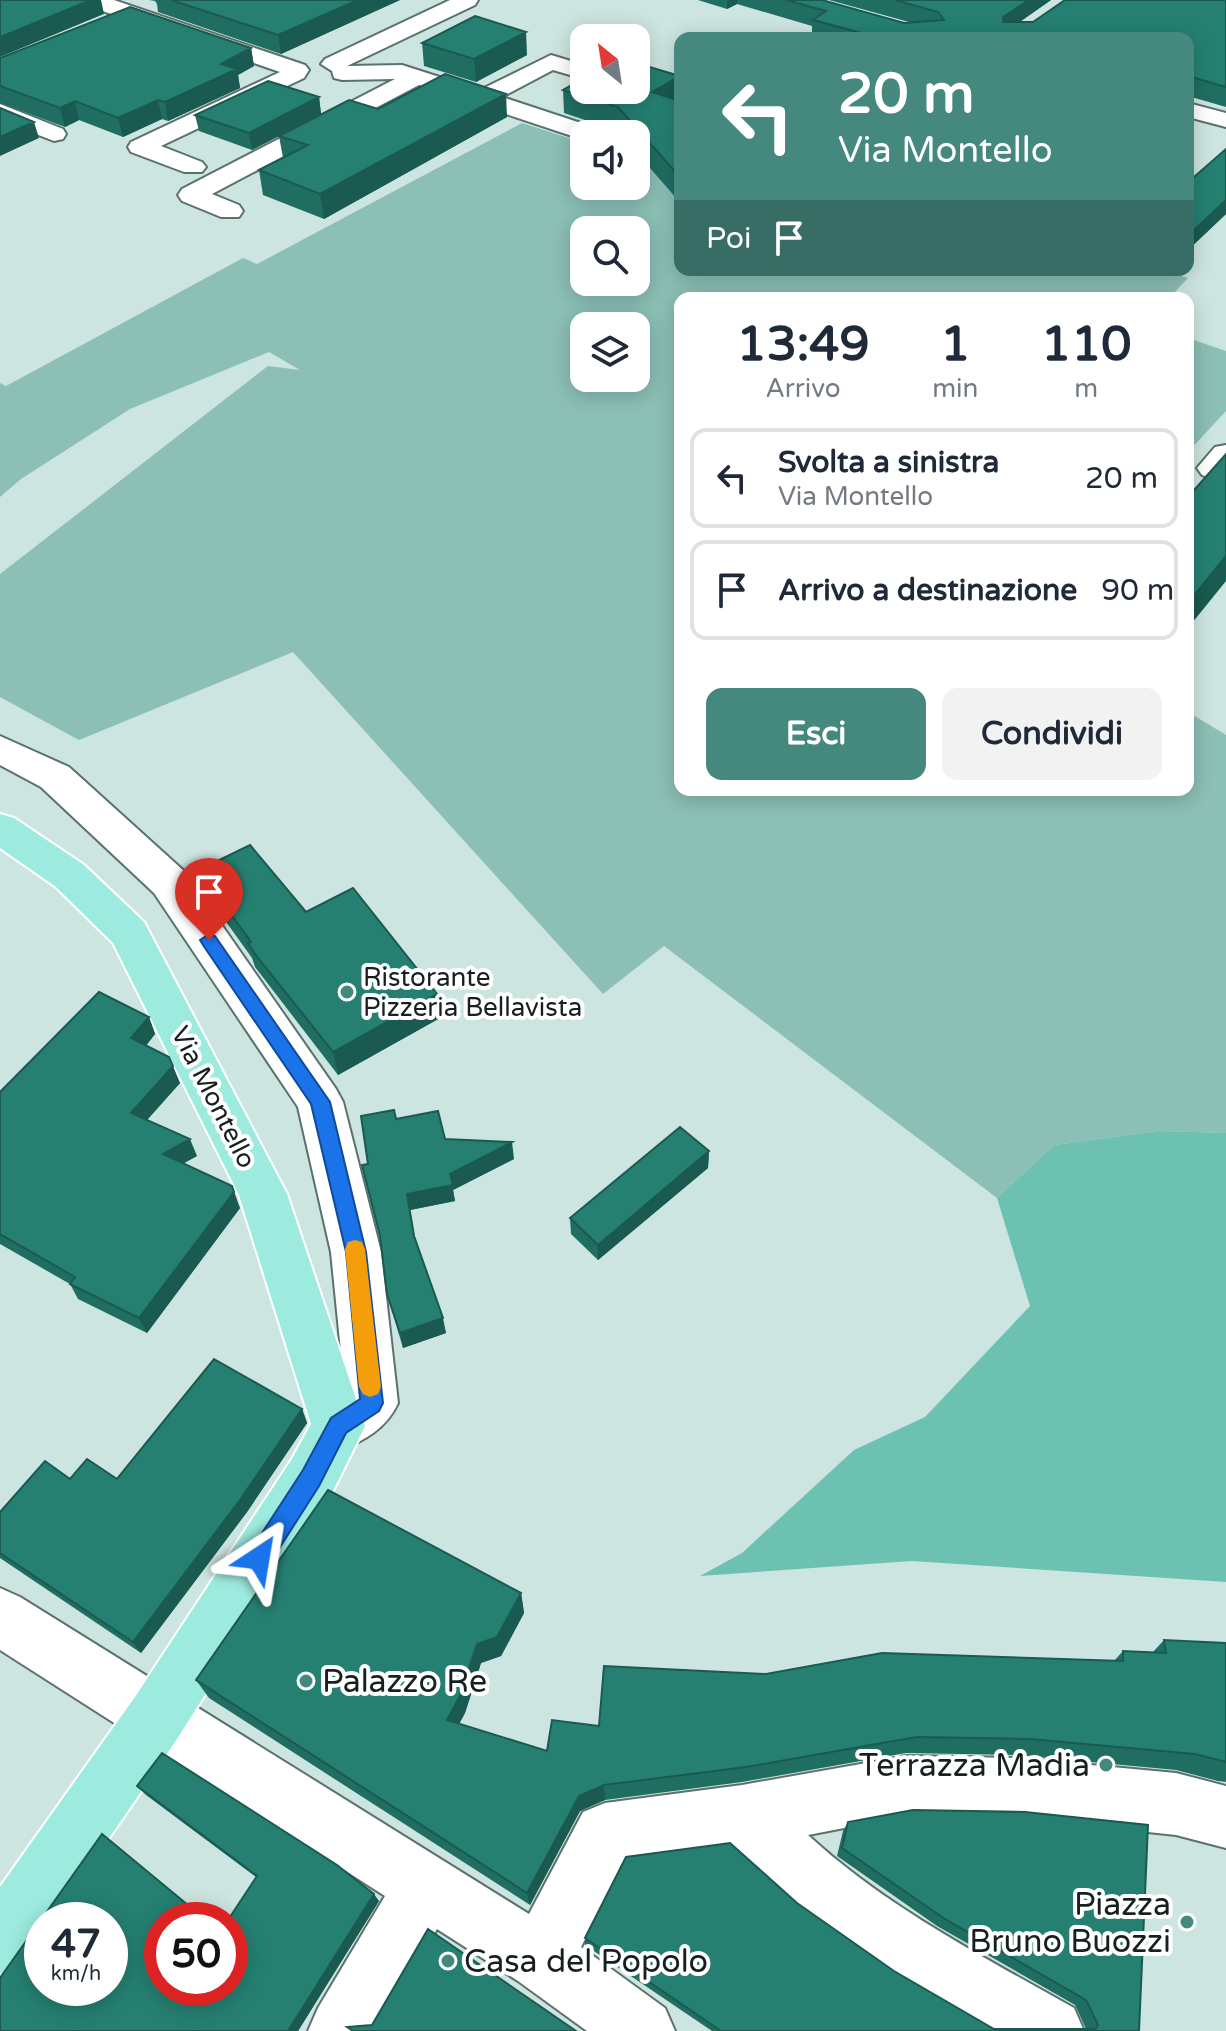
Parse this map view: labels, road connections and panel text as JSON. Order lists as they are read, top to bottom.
{
  "streets": {
    "main road": ["Via Montello"]
  },
  "places": [
    "Ristorante Pizzeria Bellavista",
    "Palazzo Re",
    "Terrazza Madia",
    "Piazza Bruno Buozzi",
    "Casa del Popolo"
  ],
  "north": "top left",
  "page": {
    "turn": ["20 m", "Via Montello"],
    "then": "Poi",
    "eta": [
      "13:49",
      "Arrivo",
      "1",
      "min",
      "110",
      "m"
    ],
    "list": [
      {
        "name": "Svolta a sinistra",
        "note": "Via Montello",
        "value": "20 m"
      },
      {
        "name": "Arrivo a destinazione",
        "value": "90 m"
      }
    ],
    "buttons": ["Esci", "Condividi"],
    "speed": "47 km/h",
    "limit": "50"
  }
}
